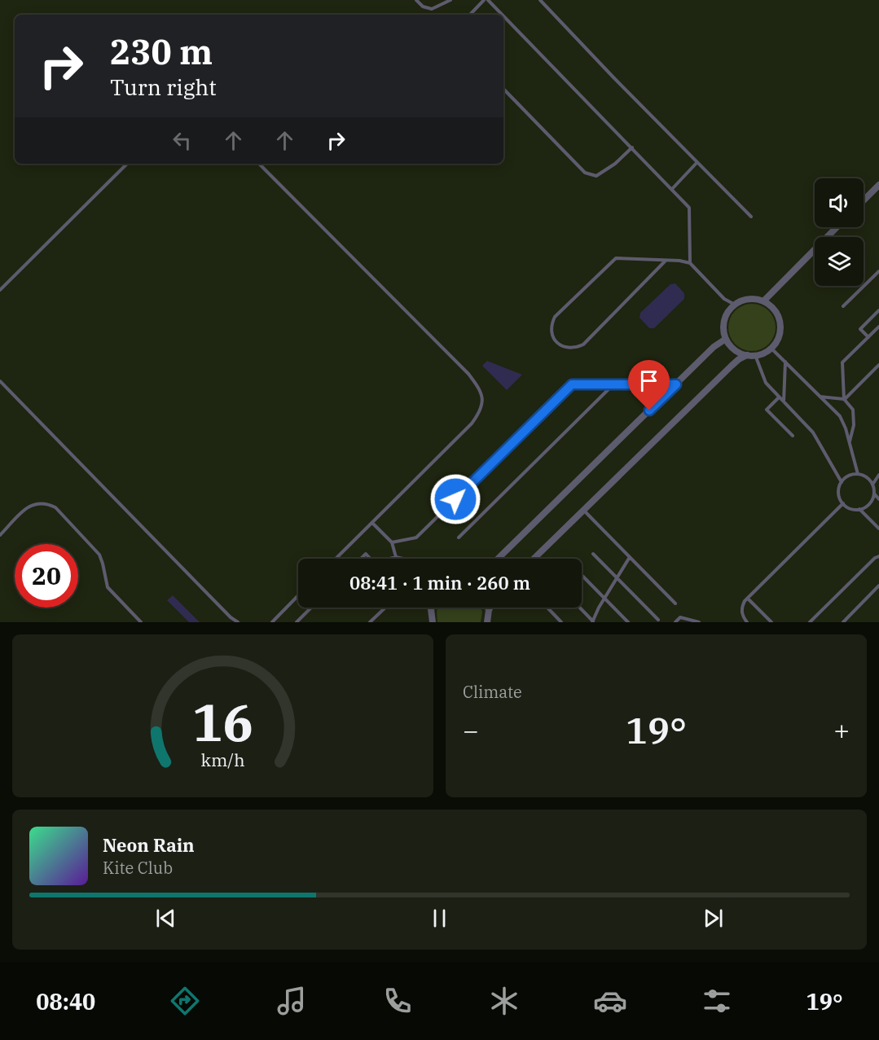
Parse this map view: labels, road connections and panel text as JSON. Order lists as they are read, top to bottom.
{
  "page": {
    "turn": ["230 m", "Turn right"],
    "limit": "20",
    "trip": "08:41 · 1 min · 260 m",
    "tile": "Climate",
    "heat": ["−", "19°", "+"],
    "song": ["Neon Rain", "Kite Club"],
    "tabs": ["08:40", "19°"],
    "gauge": ["16", "km/h"]
  }
}
